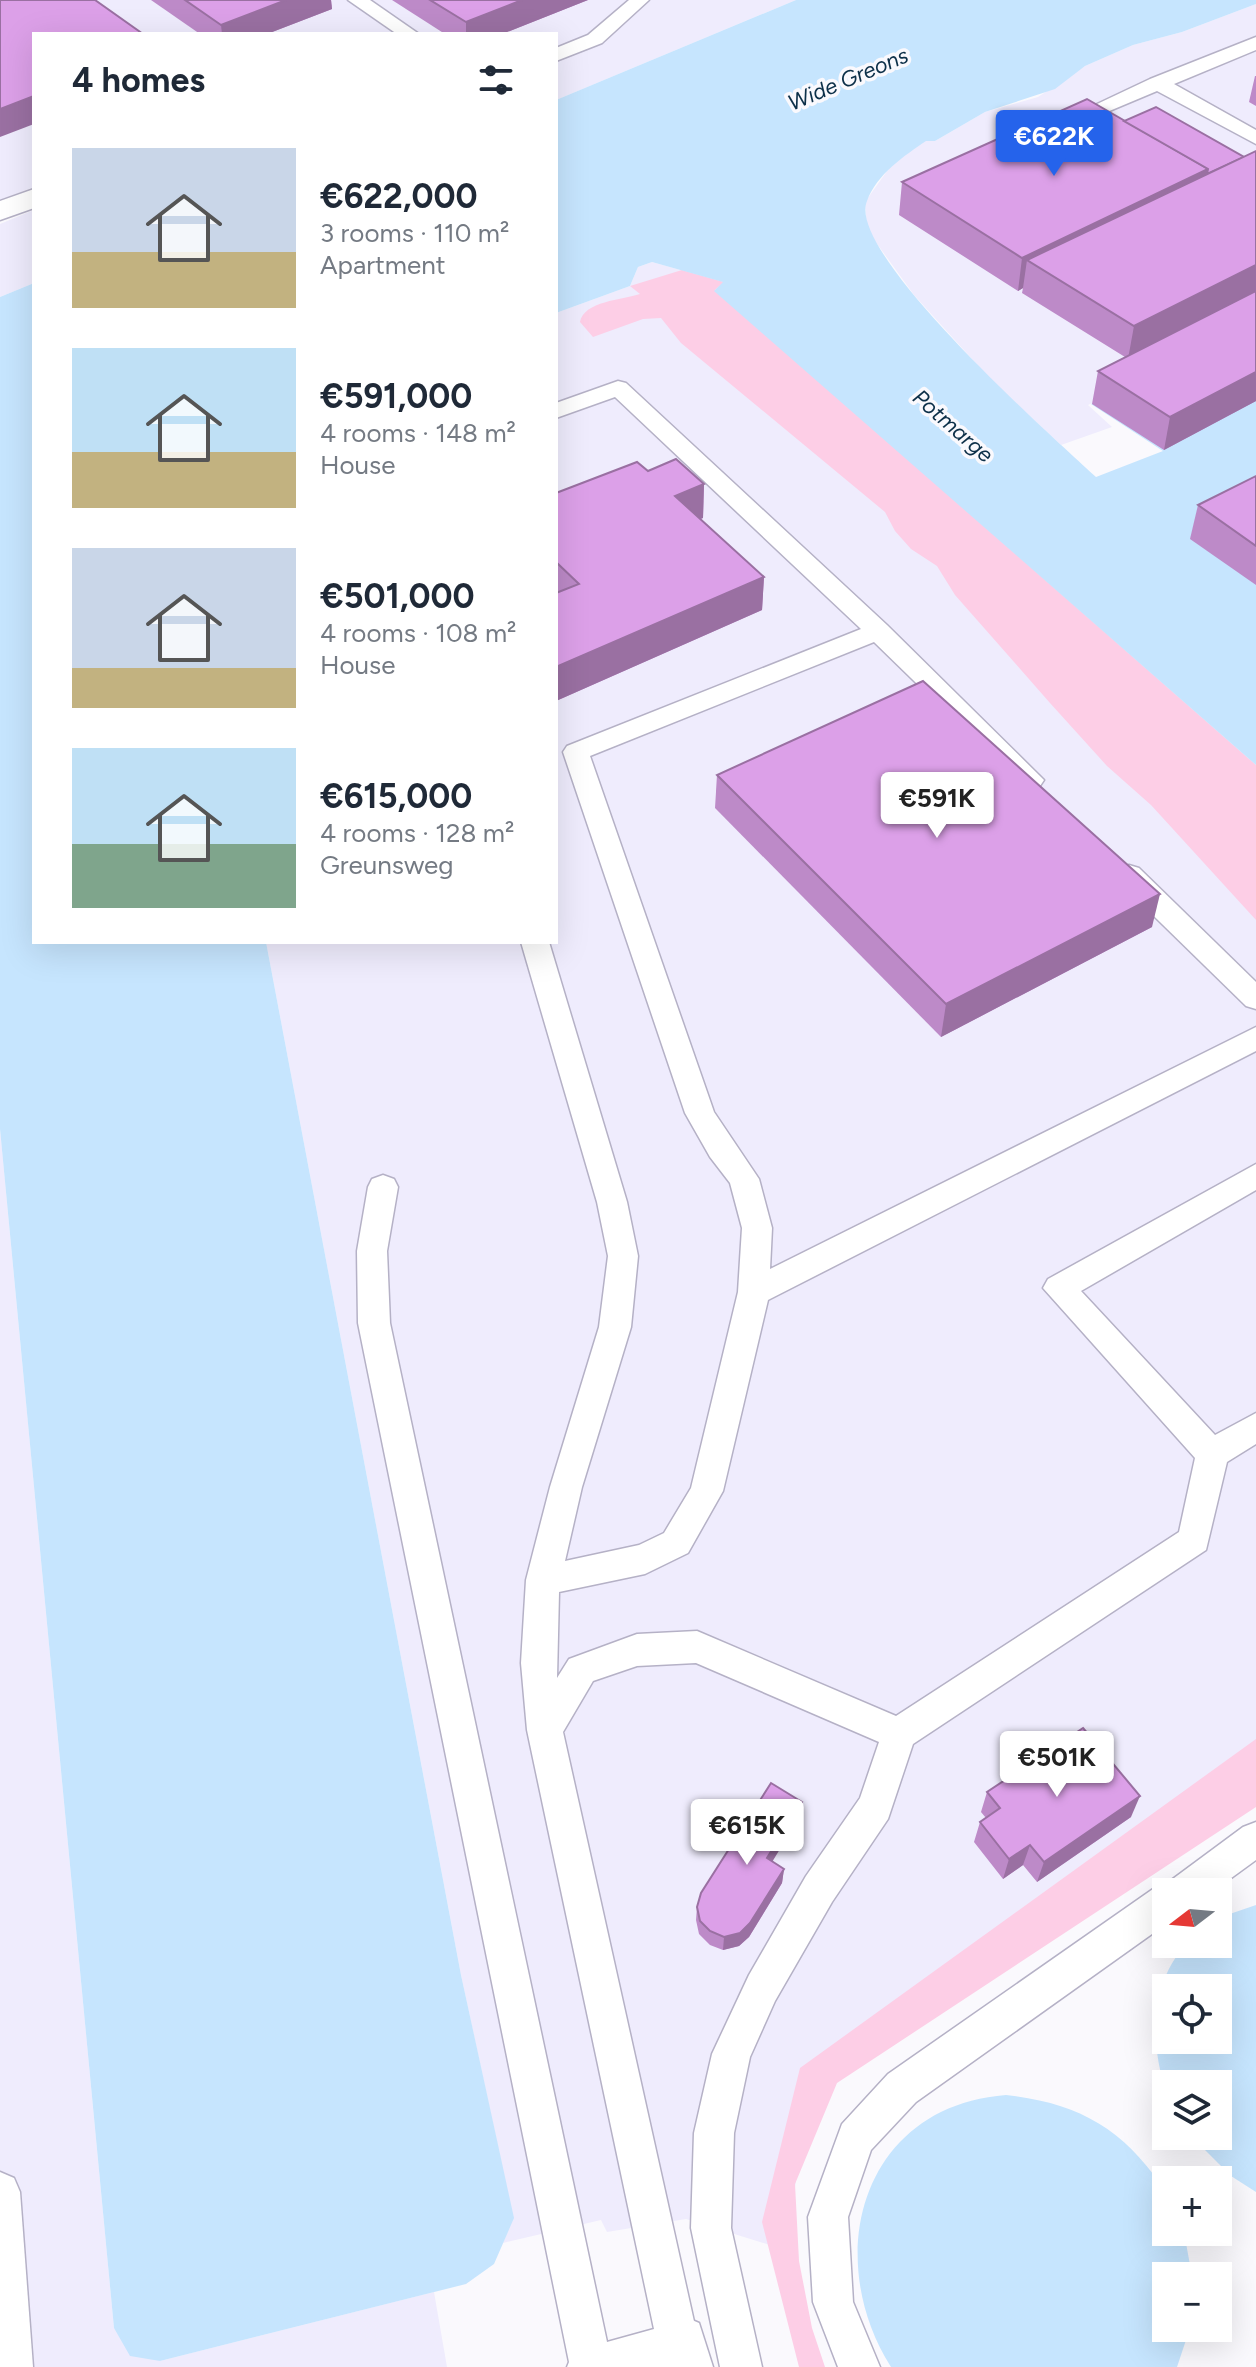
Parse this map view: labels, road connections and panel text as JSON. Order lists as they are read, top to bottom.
{
  "water": ["Wide Greons", "Potmarge"],
  "north": "left",
  "page": {
    "heading": "4 homes",
    "price": [
      "€622K",
      "€591K",
      "€501K",
      "€615K"
    ],
    "list": [
      {
        "name": "€622,000",
        "note": "3 rooms · 110 m² · Apartment"
      },
      {
        "name": "€591,000",
        "note": "4 rooms · 148 m² · House"
      },
      {
        "name": "€501,000",
        "note": "4 rooms · 108 m² · House"
      },
      {
        "name": "€615,000",
        "note": "4 rooms · 128 m² · Greunsweg"
      }
    ],
    "map_buttons": ["+", "−"]
  }
}
